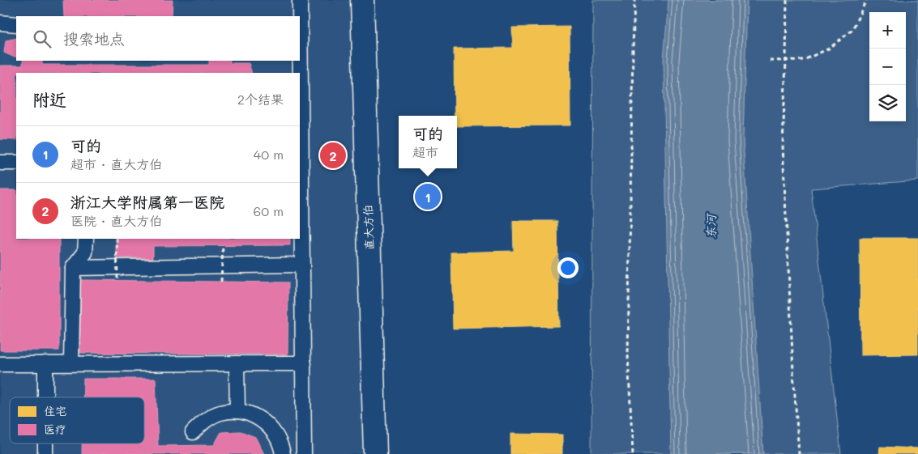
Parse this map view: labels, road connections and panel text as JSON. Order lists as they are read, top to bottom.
{
  "streets": {
    "street": ["直大方伯"]
  },
  "water": ["东河"],
  "legend": ["住宅", "医疗"],
  "page": {
    "map_buttons": ["+", "−"],
    "search": "搜索地点",
    "heading": ["附近", "2个结果"],
    "popup": ["可的", "超市"],
    "list": [
      {
        "mark": "1",
        "name": "可的",
        "note": "超市 · 直大方伯",
        "value": "40 m"
      },
      {
        "mark": "2",
        "name": "浙江大学附属第一医院",
        "note": "医院 · 直大方伯",
        "value": "60 m"
      }
    ],
    "pins": ["2", "1"]
  }
}
